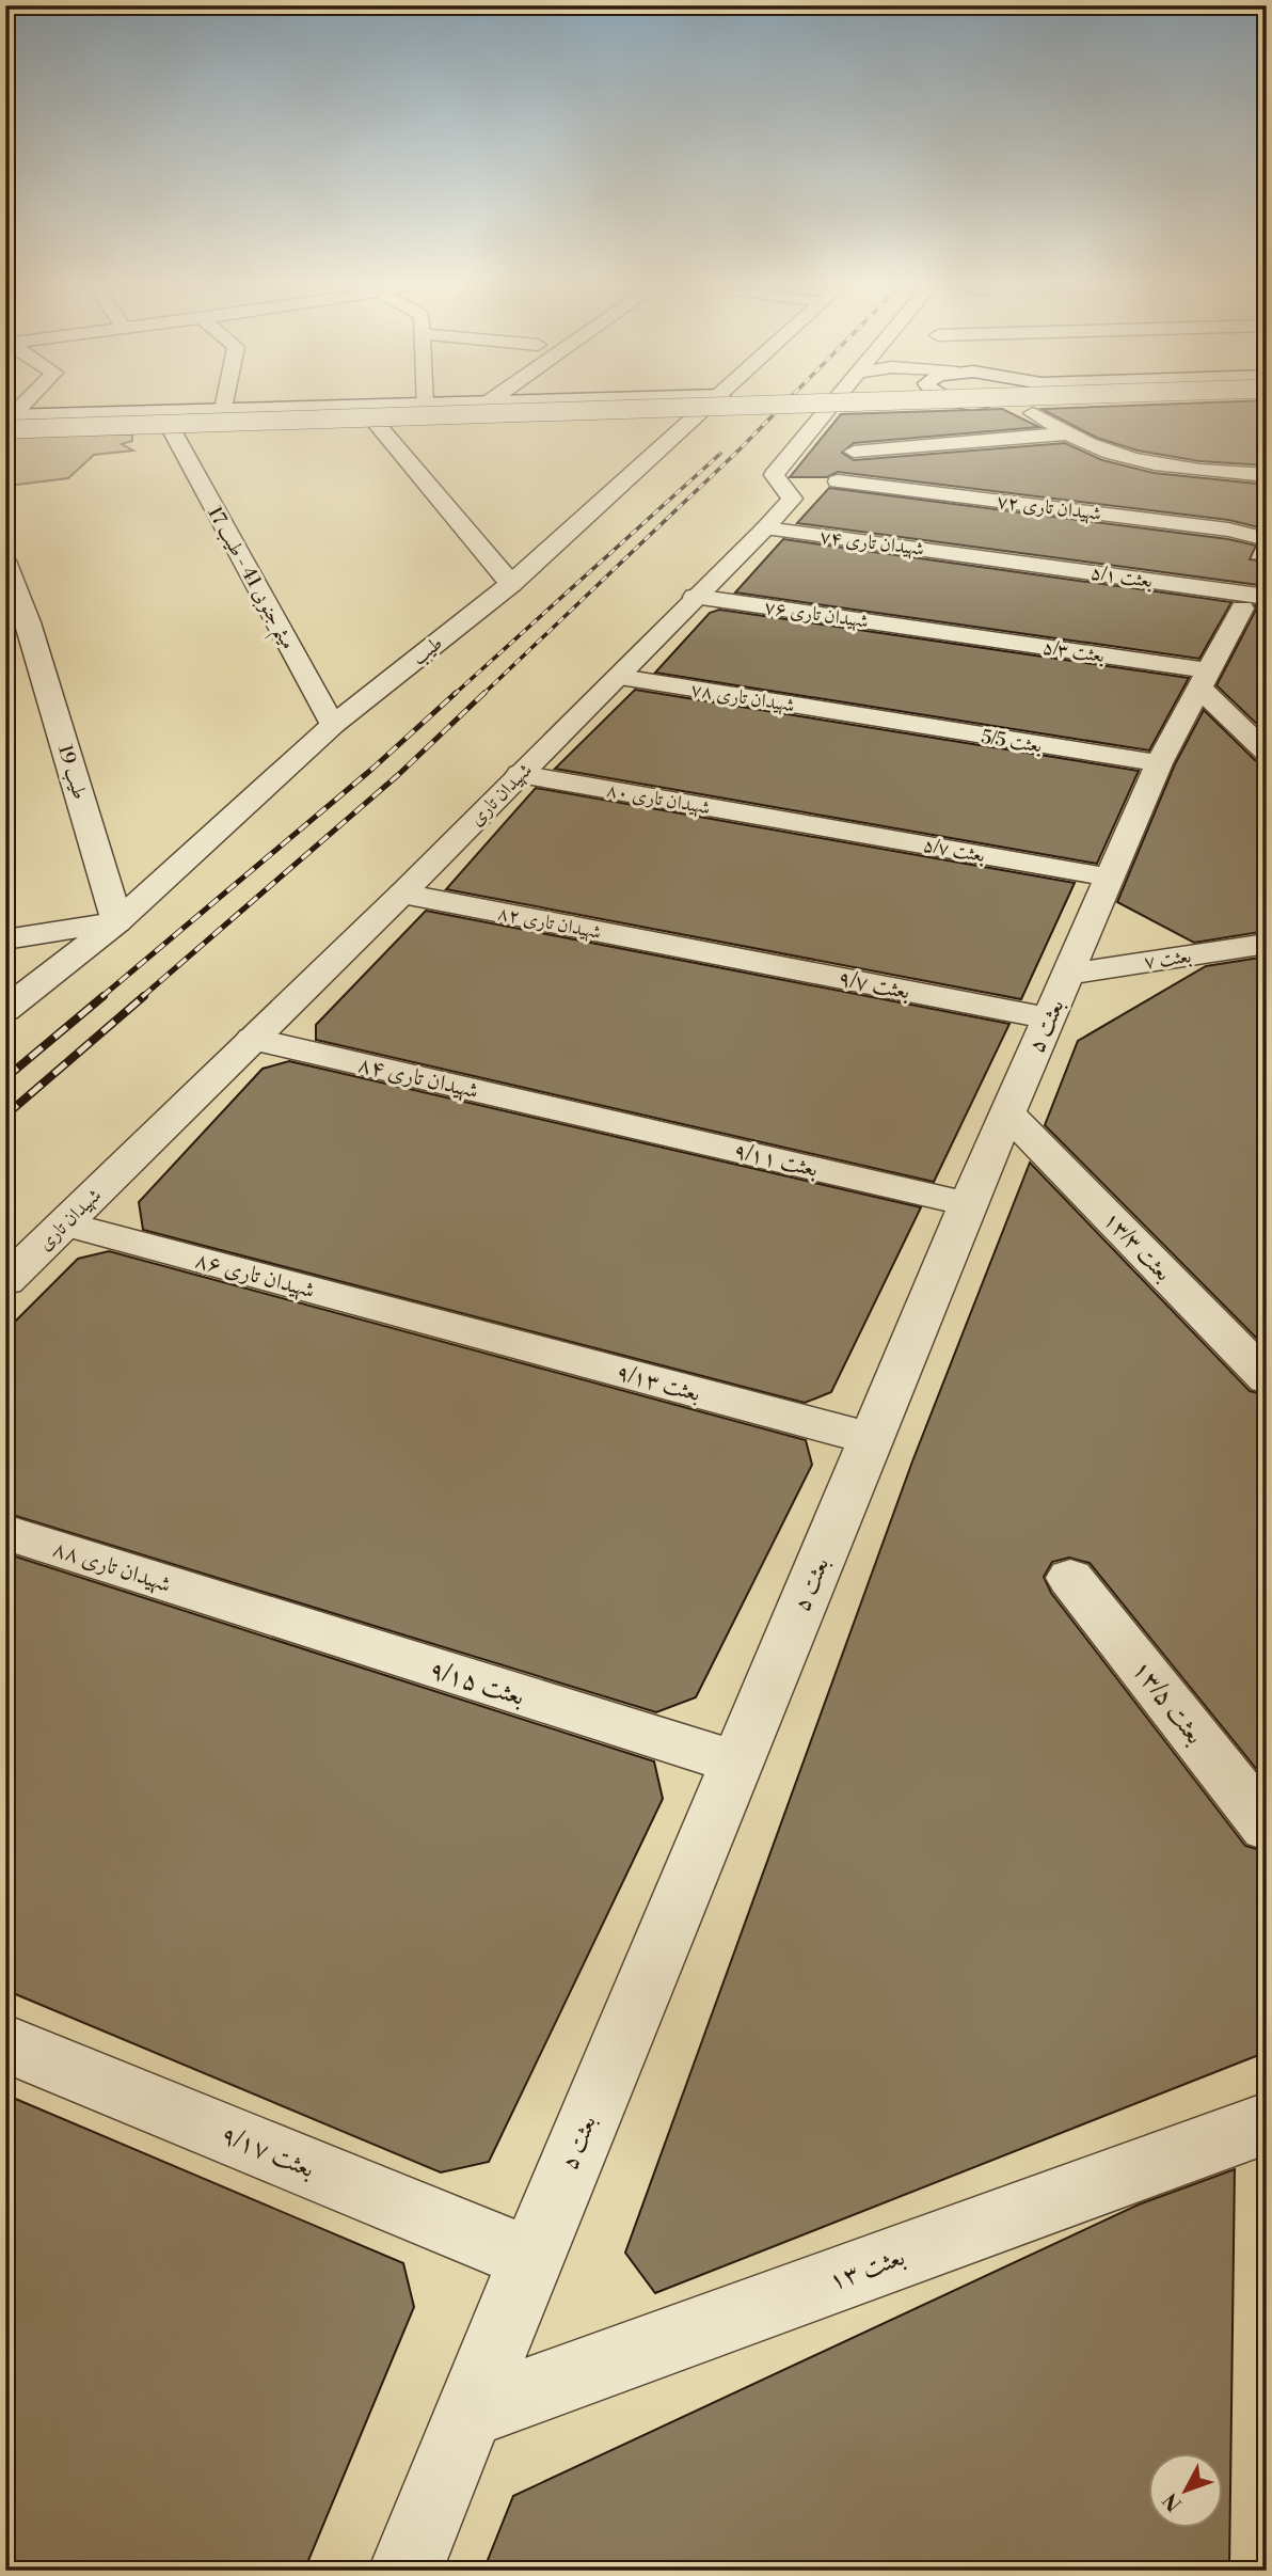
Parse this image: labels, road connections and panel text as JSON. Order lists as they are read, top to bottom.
{
  "streets": {
    "street": [
      "شهیدان تاری ۷۲",
      "شهیدان تاری ۷۴",
      "بعثت ۵/۱",
      "میثم جنوبی 41 - طیب 17",
      "شهیدان تاری ۷۶",
      "طیب",
      "بعثت ۵/۳",
      "شهیدان تاری ۷۸",
      "بعثت 5/5",
      "طیب 19",
      "شهیدان تاری",
      "شهیدان تاری ۸۰",
      "بعثت ۵/۷",
      "شهیدان تاری ۸۲",
      "بعثت ۷",
      "بعثت ۹/۷",
      "بعثت ۵",
      "شهیدان تاری ۸۴",
      "بعثت ۹/۱۱",
      "بعثت ۱۳/۳",
      "شهیدان تاری ۸۶",
      "بعثت ۹/۱۳",
      "شهیدان تاری ۸۸",
      "بعثت ۹/۱۵",
      "بعثت ۱۳/۵",
      "بعثت ۹/۱۷",
      "بعثت ۱۳"
    ]
  },
  "crossings": [
    ["شهیدان تاری ۷۴", "بعثت ۵/۱"],
    ["شهیدان تاری ۷۴", "شهیدان تاری"],
    ["بعثت ۵/۱", "بعثت ۵"],
    ["میثم جنوبی 41 - طیب 17", "طیب"],
    ["شهیدان تاری ۷۶", "بعثت ۵/۳"],
    ["شهیدان تاری ۷۶", "شهیدان تاری"],
    ["طیب", "طیب 19"],
    ["بعثت ۵/۳", "بعثت ۵"],
    ["شهیدان تاری ۷۸", "بعثت 5/5"],
    ["شهیدان تاری ۷۸", "شهیدان تاری"],
    ["بعثت 5/5", "بعثت ۵"],
    ["شهیدان تاری", "شهیدان تاری ۸۰"],
    ["شهیدان تاری", "شهیدان تاری ۸۲"],
    ["شهیدان تاری", "شهیدان تاری ۸۴"],
    ["شهیدان تاری", "شهیدان تاری ۸۶"],
    ["شهیدان تاری ۸۰", "بعثت ۵/۷"],
    ["بعثت ۵/۷", "بعثت ۵"],
    ["شهیدان تاری ۸۲", "بعثت ۹/۷"],
    ["بعثت ۷", "بعثت ۵"],
    ["بعثت ۹/۷", "بعثت ۵"],
    ["بعثت ۵", "بعثت ۹/۱۱"],
    ["بعثت ۵", "بعثت ۱۳/۳"],
    ["بعثت ۵", "بعثت ۹/۱۳"],
    ["بعثت ۵", "بعثت ۹/۱۵"],
    ["بعثت ۵", "بعثت ۹/۱۷"],
    ["بعثت ۵", "بعثت ۱۳"],
    ["شهیدان تاری ۸۴", "بعثت ۹/۱۱"],
    ["شهیدان تاری ۸۶", "بعثت ۹/۱۳"],
    ["شهیدان تاری ۸۸", "بعثت ۹/۱۵"]
  ],
  "north": "bottom left"
}
